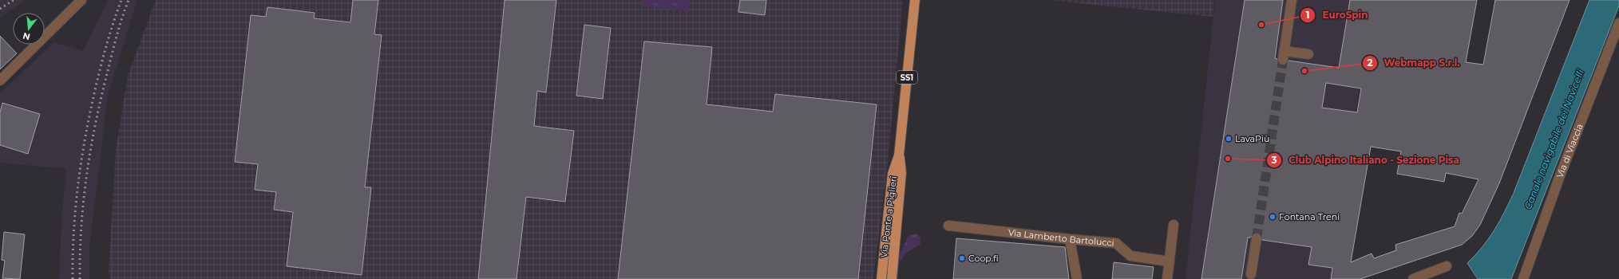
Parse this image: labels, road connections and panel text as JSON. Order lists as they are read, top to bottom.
{
  "streets": {
    "main road": ["SS1", "Via Ponte a Piglieri"],
    "street": ["Via di Viaccia", "Via Lamberto Bartolucci"]
  },
  "water": ["Canale navigabile dei Navicelli"],
  "places": [
    "EuroSpin",
    "Webmapp S.r.l.",
    "LavaPiù",
    "Club Alpino Italiano - Sezione Pisa",
    "Fontana Treni",
    "Coop.fi"
  ],
  "north": "bottom"
}
